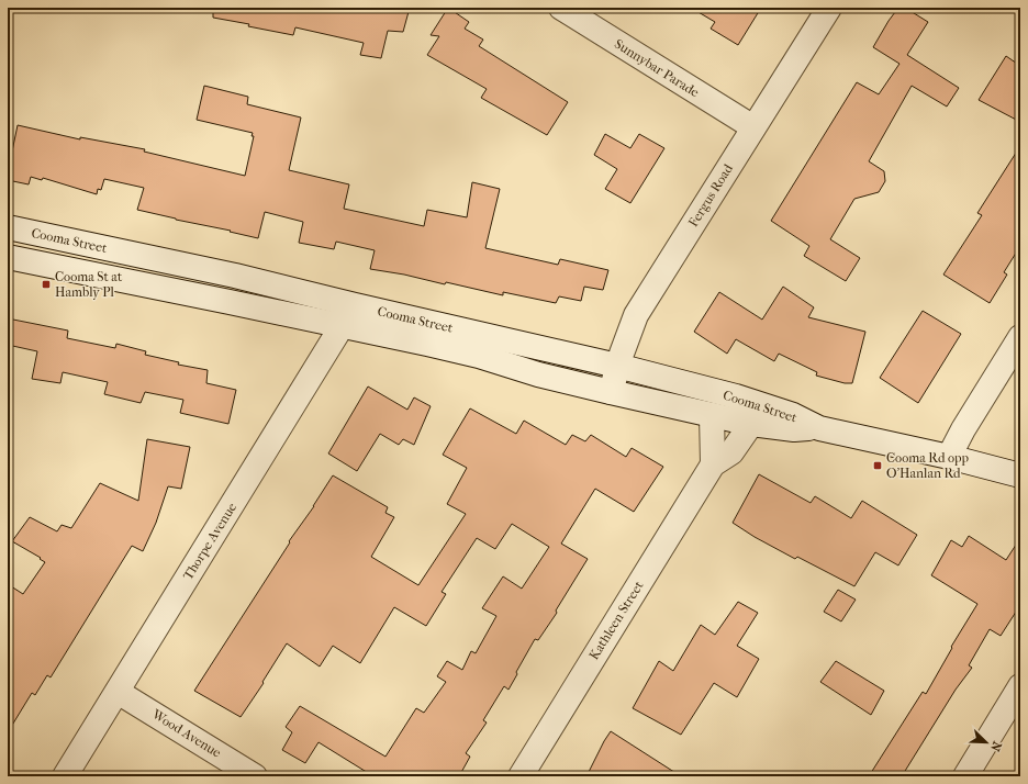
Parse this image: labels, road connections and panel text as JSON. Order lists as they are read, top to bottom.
{
  "streets": {
    "street": [
      "Sunnybar Parade",
      "Fergus Road",
      "Cooma Street",
      "Thorpe Avenue",
      "Kathleen Street",
      "Wood Avenue"
    ]
  },
  "crossings": [
    ["Sunnybar Parade", "Fergus Road"],
    ["Fergus Road", "Cooma Street"],
    ["Cooma Street", "Thorpe Avenue"],
    ["Cooma Street", "Kathleen Street"],
    ["Thorpe Avenue", "Wood Avenue"]
  ],
  "places": {
    "transit": ["Cooma St at Hambly Pl", "Cooma Rd opp O'Hanlan Rd"]
  },
  "north": "bottom right"
}
